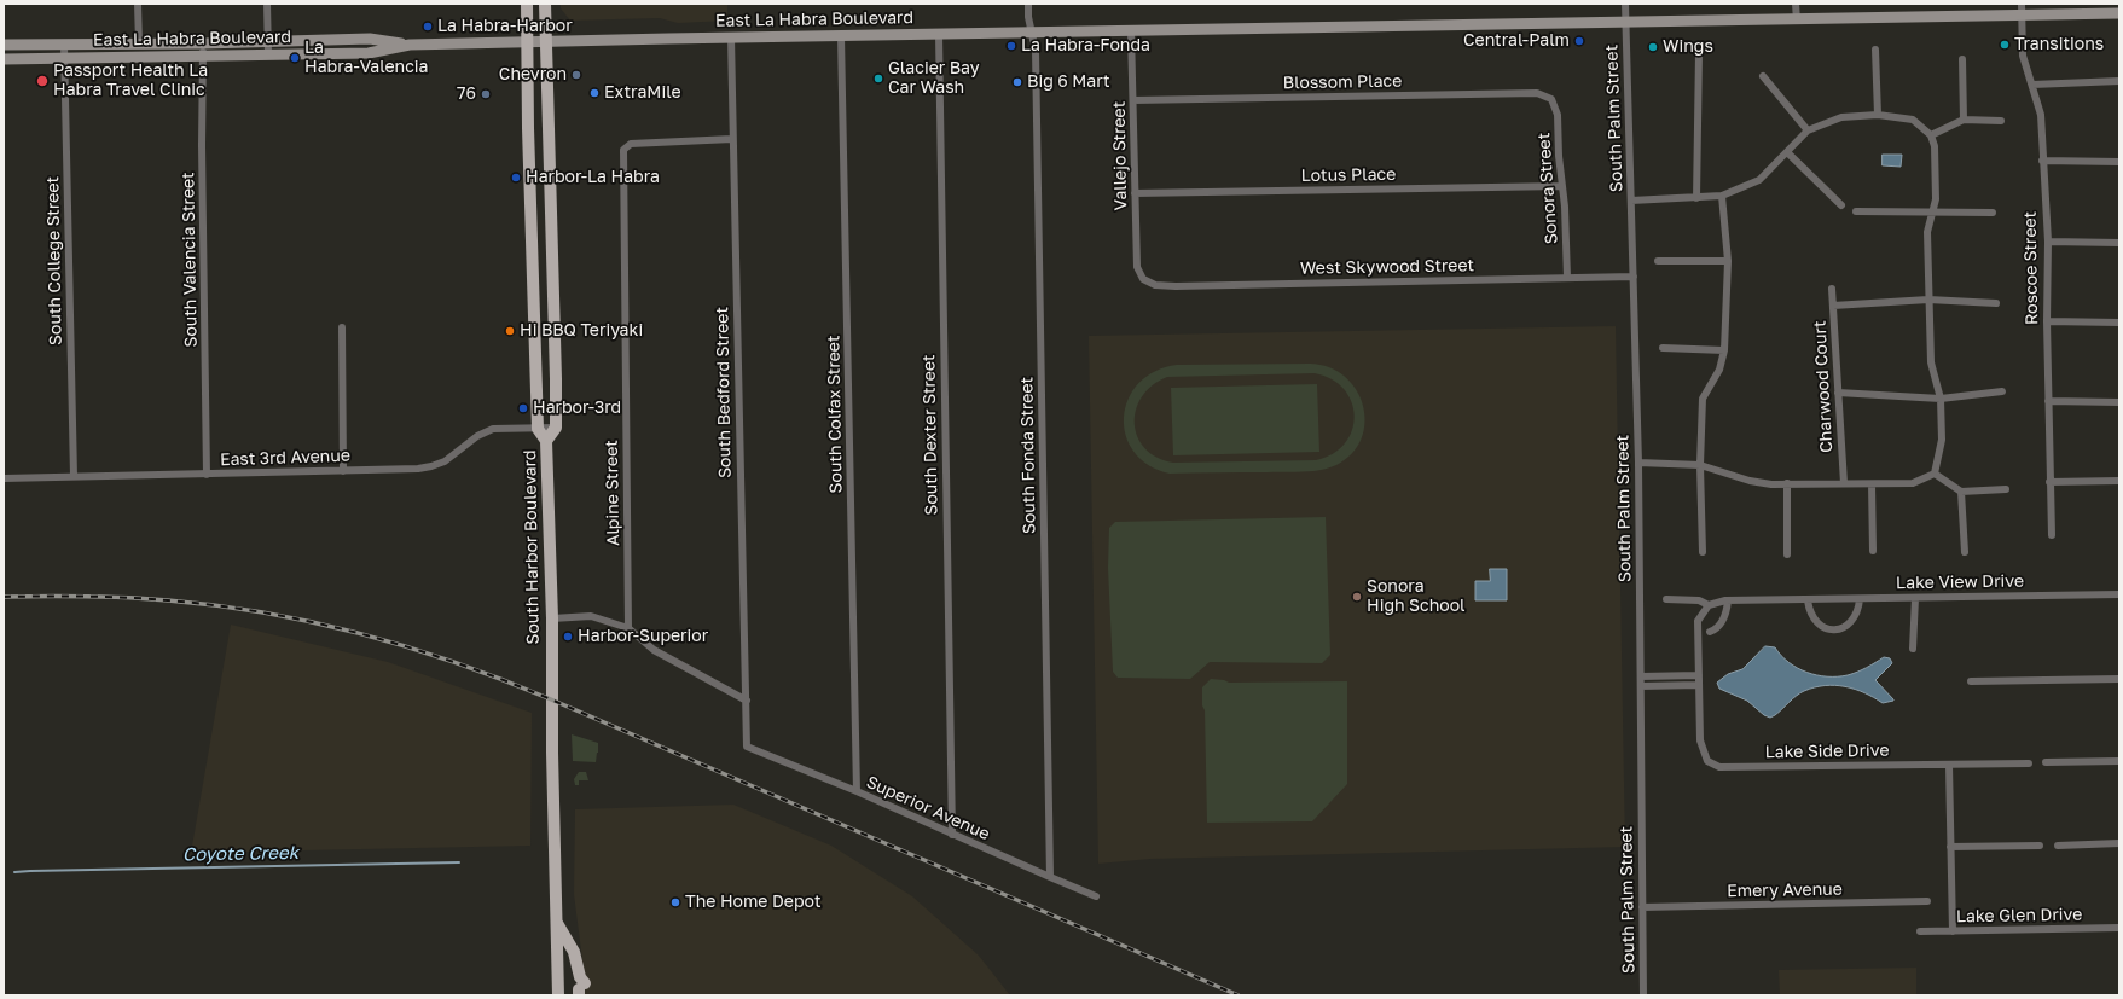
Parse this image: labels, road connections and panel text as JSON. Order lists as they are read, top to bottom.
{
  "streets": {
    "main road": ["East La Habra Boulevard", "South Harbor Boulevard"],
    "street": [
      "Blossom Place",
      "South Palm Street",
      "Vallejo Street",
      "Lotus Place",
      "Sonora Street",
      "South Valencia Street",
      "South College Street",
      "West Skywood Street",
      "Roscoe Street",
      "Charwood Court",
      "South Bedford Street",
      "South Colfax Street",
      "South Dexter Street",
      "South Fonda Street",
      "East 3rd Avenue",
      "Alpine Street",
      "Lake View Drive",
      "Lake Side Drive",
      "Superior Avenue",
      "Emery Avenue",
      "Lake Glen Drive"
    ]
  },
  "crossings": [
    ["East La Habra Boulevard", "South Palm Street"],
    ["East La Habra Boulevard", "Vallejo Street"],
    ["East La Habra Boulevard", "South Valencia Street"],
    ["East La Habra Boulevard", "South College Street"],
    ["East La Habra Boulevard", "Roscoe Street"],
    ["East La Habra Boulevard", "South Bedford Street"],
    ["East La Habra Boulevard", "South Colfax Street"],
    ["East La Habra Boulevard", "South Dexter Street"],
    ["East La Habra Boulevard", "South Fonda Street"],
    ["Blossom Place", "Vallejo Street"],
    ["Blossom Place", "Sonora Street"],
    ["South Palm Street", "West Skywood Street"],
    ["South Palm Street", "Emery Avenue"],
    ["Vallejo Street", "Lotus Place"],
    ["Vallejo Street", "West Skywood Street"],
    ["Lotus Place", "Sonora Street"],
    ["Sonora Street", "West Skywood Street"],
    ["South Valencia Street", "East 3rd Avenue"],
    ["South College Street", "East 3rd Avenue"],
    ["South Bedford Street", "Alpine Street"],
    ["South Bedford Street", "Superior Avenue"],
    ["South Colfax Street", "Superior Avenue"],
    ["South Dexter Street", "Superior Avenue"],
    ["South Fonda Street", "Superior Avenue"],
    ["East 3rd Avenue", "South Harbor Boulevard"]
  ],
  "water": ["Coyote Creek"],
  "places": [
    "La Habra-Harbor",
    "Central-Palm",
    "Transitions",
    "La Habra-Fonda",
    "Wings",
    "La Habra-Valencia",
    "Chevron",
    "Glacier Bay Car Wash",
    "Passport Health La Habra Travel Clinic",
    "Big 6 Mart",
    "ExtraMile",
    "76",
    "Harbor-La Habra",
    "Hi BBQ Teriyaki",
    "Harbor-3rd",
    "Sonora High School",
    "Harbor-Superior",
    "The Home Depot"
  ]
}
